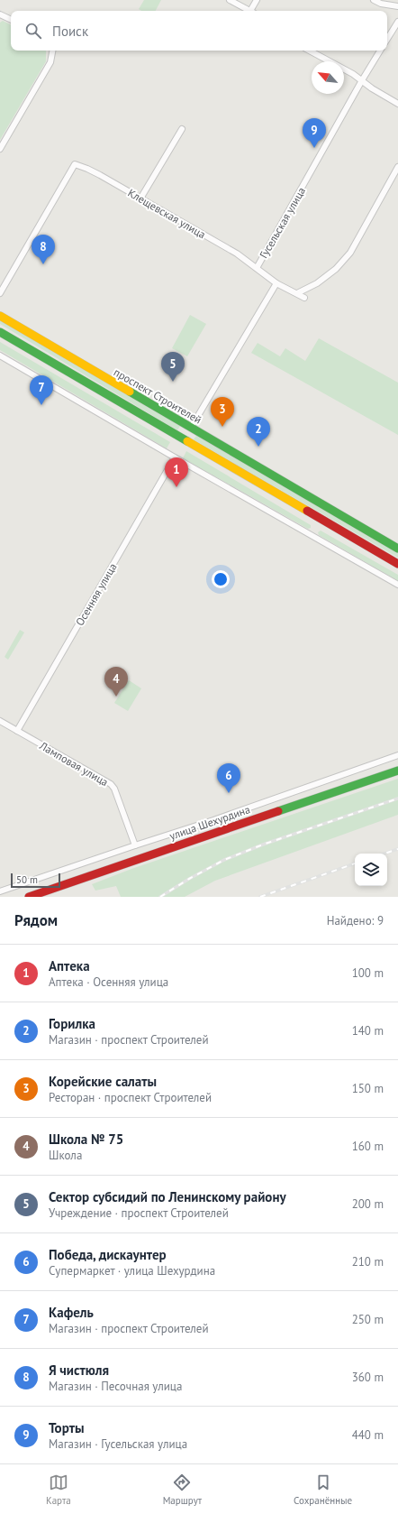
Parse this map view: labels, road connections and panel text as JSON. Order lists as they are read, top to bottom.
{
  "streets": {
    "main road": ["проспект Строителей", "улица Шехурдина"],
    "street": [
      "Клещевская улица",
      "Гусельская улица",
      "Осенняя улица",
      "Ламповая улица"
    ]
  },
  "crossings": [
    ["Клещевская улица", "Гусельская улица"],
    ["Осенняя улица", "Ламповая улица"]
  ],
  "scale_bar": "50 m",
  "north": "top left",
  "page": {
    "search": "Поиск",
    "pins": [
      "9",
      "8",
      "5",
      "7",
      "3",
      "2",
      "1",
      "4",
      "6"
    ],
    "scale": "50 m",
    "heading": ["Рядом", "Найдено: 9"],
    "list": [
      {
        "mark": "1",
        "name": "Аптека",
        "note": "Аптека · Осенняя улица",
        "value": "100 m"
      },
      {
        "mark": "2",
        "name": "Горилка",
        "note": "Магазин · проспект Строителей",
        "value": "140 m"
      },
      {
        "mark": "3",
        "name": "Корейские салаты",
        "note": "Ресторан · проспект Строителей",
        "value": "150 m"
      },
      {
        "mark": "4",
        "name": "Школа № 75",
        "note": "Школа",
        "value": "160 m"
      },
      {
        "mark": "5",
        "name": "Сектор субсидий по Ленинскому району",
        "note": "Учреждение · проспект Строителей",
        "value": "200 m"
      },
      {
        "mark": "6",
        "name": "Победа, дискаунтер",
        "note": "Супермаркет · улица Шехурдина",
        "value": "210 m"
      },
      {
        "mark": "7",
        "name": "Кафель",
        "note": "Магазин · проспект Строителей",
        "value": "250 m"
      },
      {
        "mark": "8",
        "name": "Я чистюля",
        "note": "Магазин · Песочная улица",
        "value": "360 m"
      },
      {
        "mark": "9",
        "name": "Торты",
        "note": "Магазин · Гусельская улица",
        "value": "440 m"
      }
    ],
    "nav": ["Карта", "Маршрут", "Сохранённые"]
  }
}
